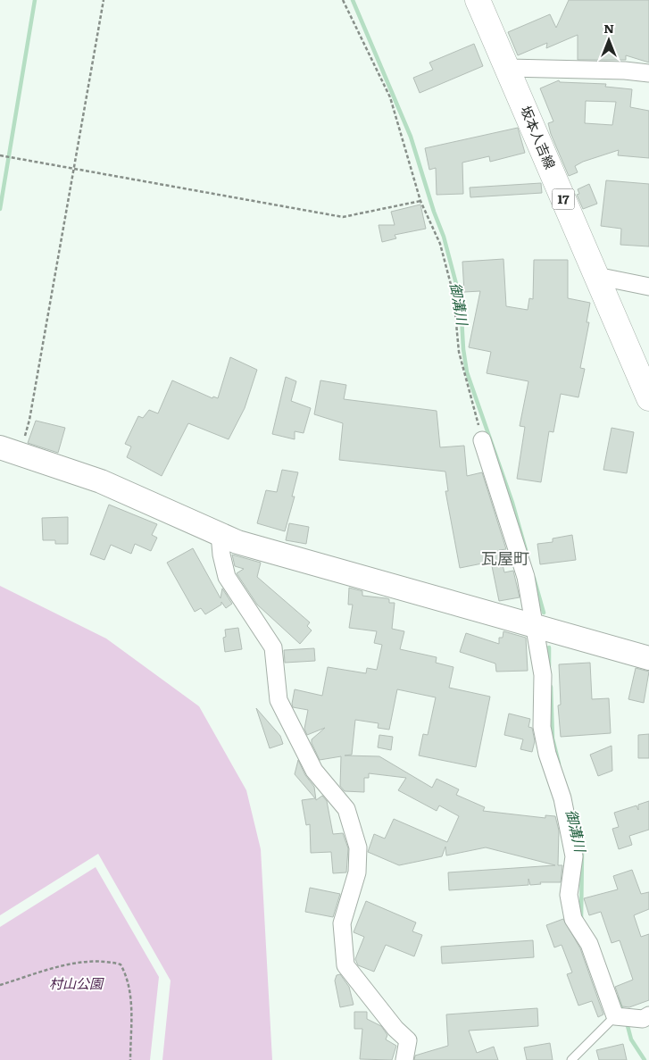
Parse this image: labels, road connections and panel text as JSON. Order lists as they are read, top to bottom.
{
  "streets": {
    "main road": ["坂本人吉線", "17"]
  },
  "districts": ["瓦屋町"],
  "water": ["御溝川"],
  "parks": ["村山公園"],
  "north": "top"
}
